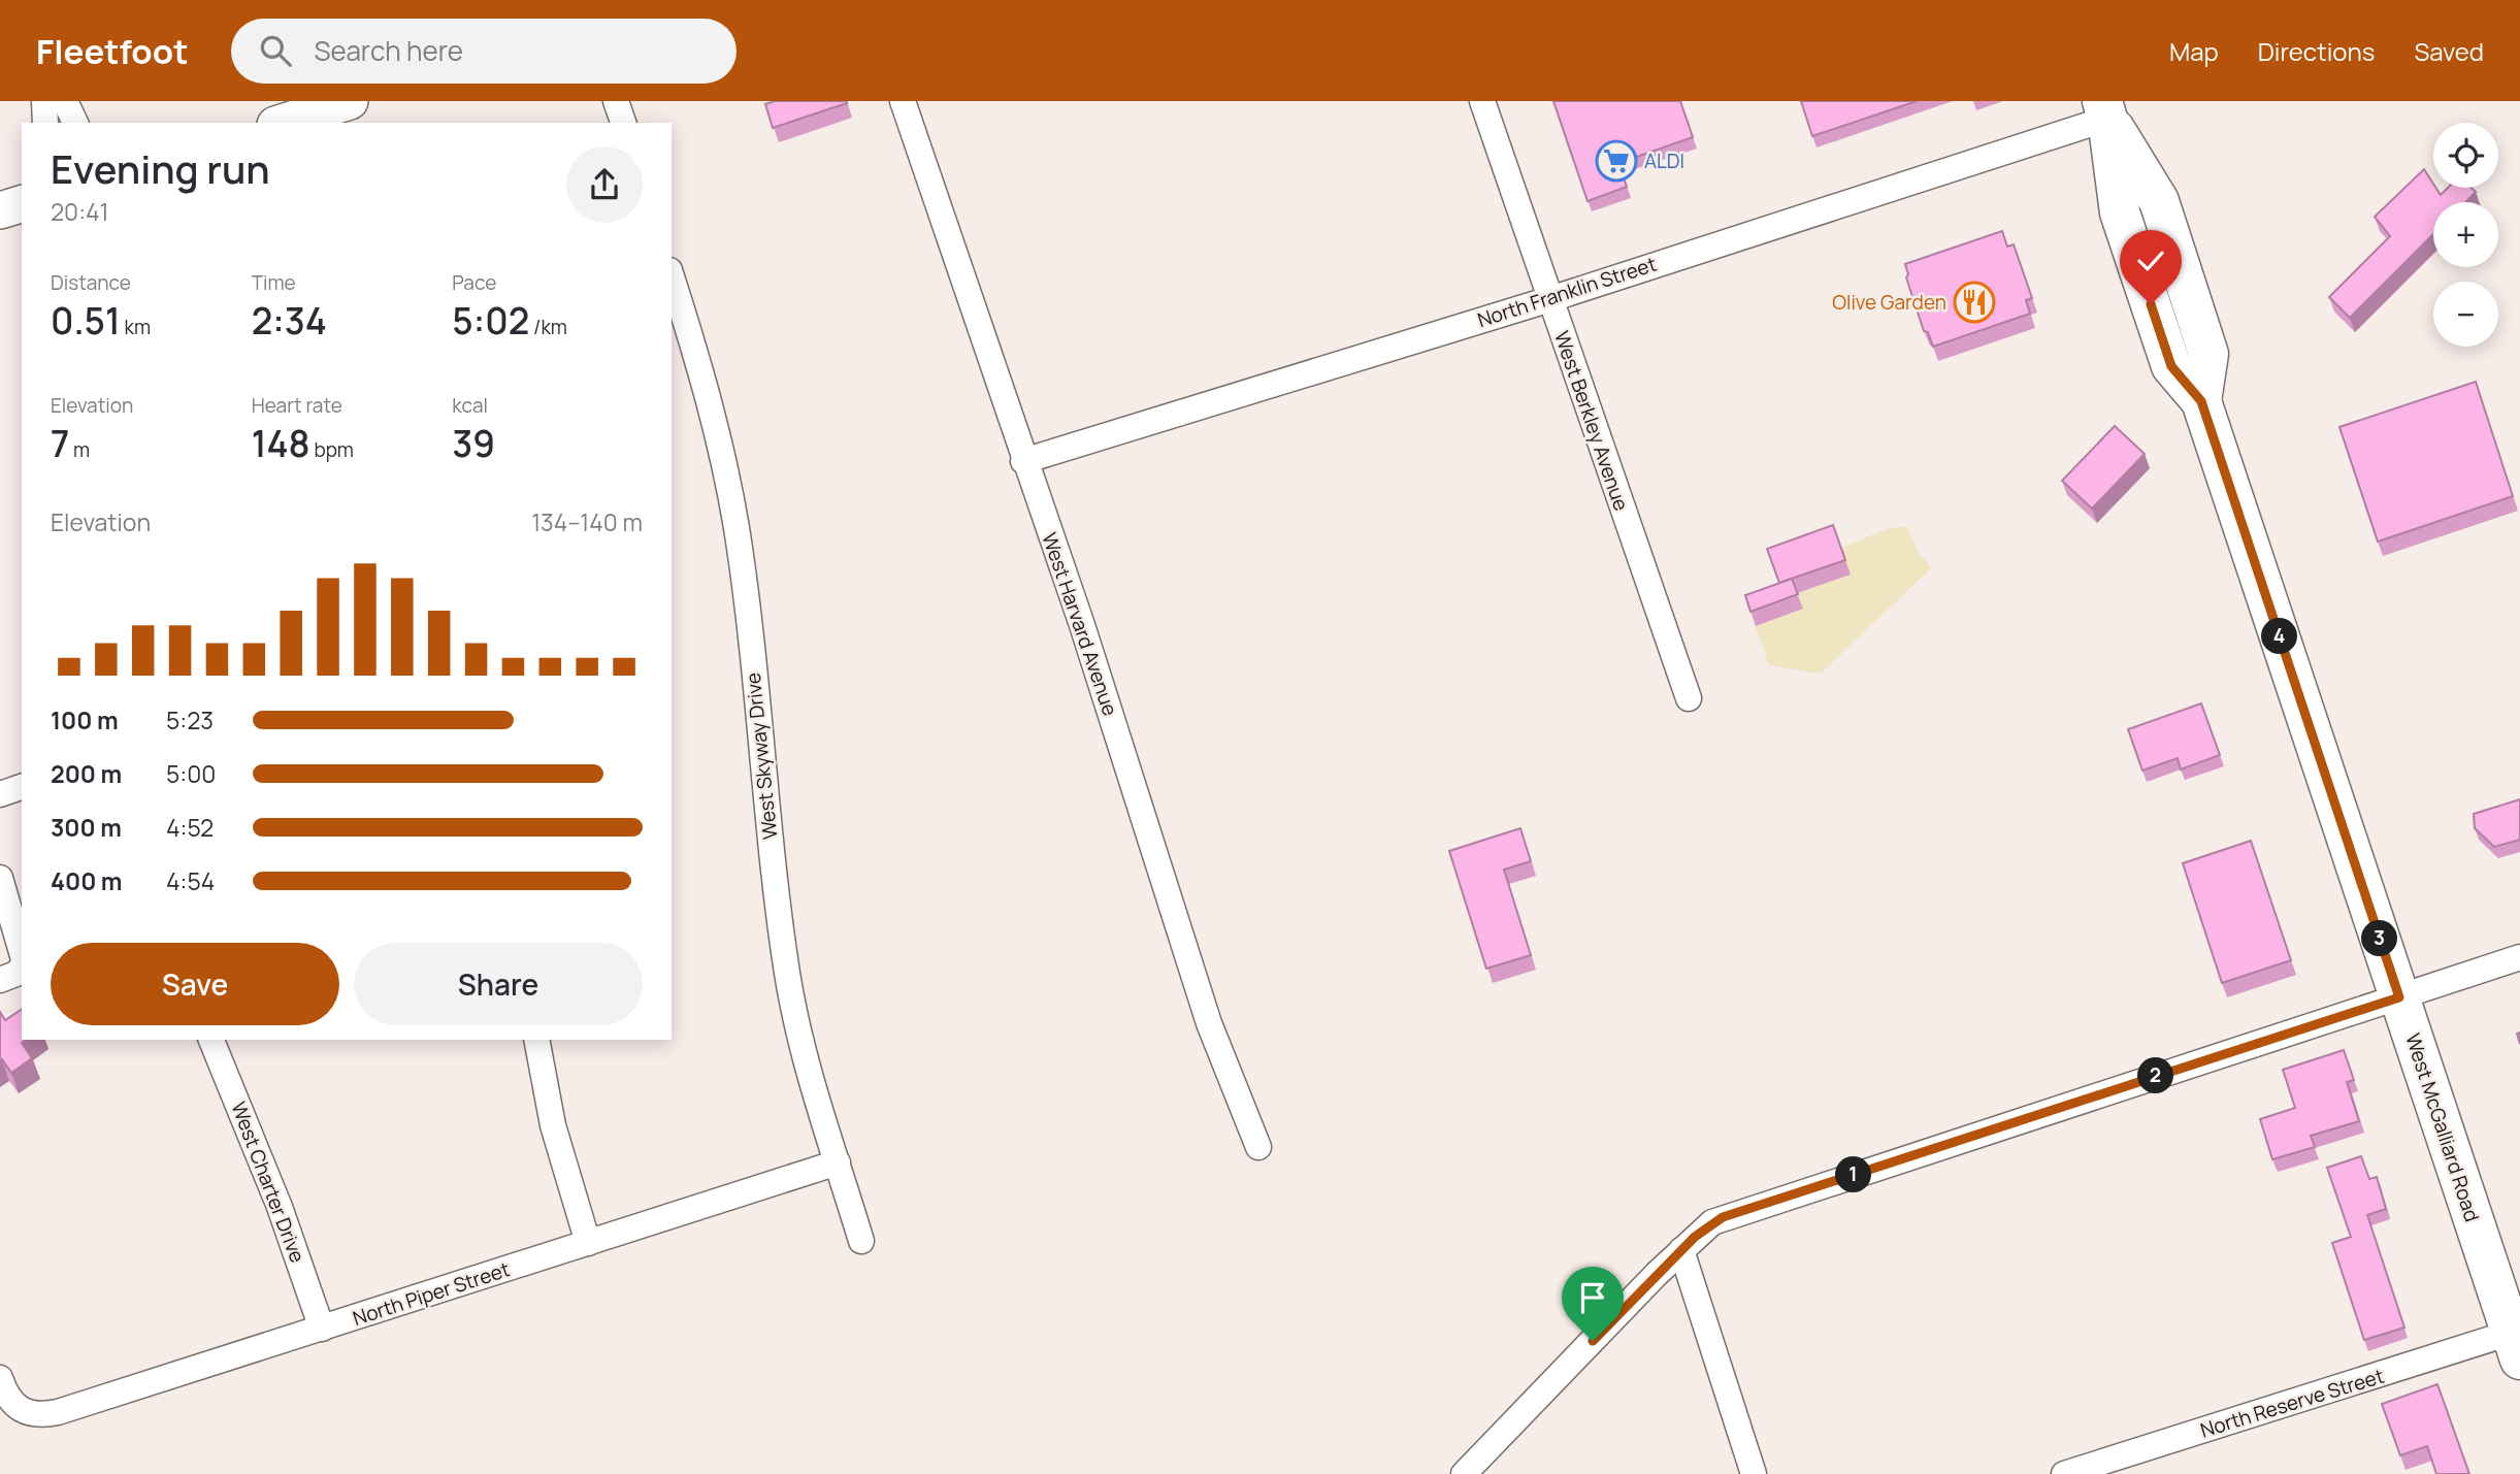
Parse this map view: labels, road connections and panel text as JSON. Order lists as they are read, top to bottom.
{
  "streets": {
    "main road": ["West McGalliard Road"],
    "street": [
      "North Franklin Street",
      "West Berkley Avenue",
      "West Harvard Avenue",
      "West Skyway Drive",
      "West Charter Drive",
      "North Piper Street",
      "North Reserve Street"
    ]
  },
  "crossings": [
    ["North Franklin Street", "West Berkley Avenue"],
    ["North Franklin Street", "West Harvard Avenue"],
    ["North Franklin Street", "West McGalliard Road"],
    ["West Skyway Drive", "North Piper Street"],
    ["West McGalliard Road", "North Reserve Street"],
    ["West Charter Drive", "North Piper Street"]
  ],
  "places": {
    "supermarket": ["ALDI"],
    "restaurant": ["Olive Garden"]
  },
  "page": {
    "header": "Fleetfoot",
    "search": "Search here",
    "nav": ["Map", "Directions", "Saved"],
    "map_buttons": ["+", "−"],
    "heading": ["Evening run", "20:41"],
    "stats": [
      ["Distance", "0.51 km"],
      ["Time", "2:34"],
      ["Pace", "5:02 /km"],
      ["Elevation", "7 m"],
      ["Heart rate", "148 bpm"],
      ["kcal", "39"]
    ],
    "chart": ["Elevation", "134–140 m"],
    "pins": [
      "4",
      "3",
      "2",
      "1"
    ],
    "list": [
      {
        "name": "100 m",
        "note": "5:23"
      },
      {
        "name": "200 m",
        "note": "5:00"
      },
      {
        "name": "300 m",
        "note": "4:52"
      },
      {
        "name": "400 m",
        "note": "4:54"
      }
    ],
    "buttons": ["Save", "Share"]
  }
}
